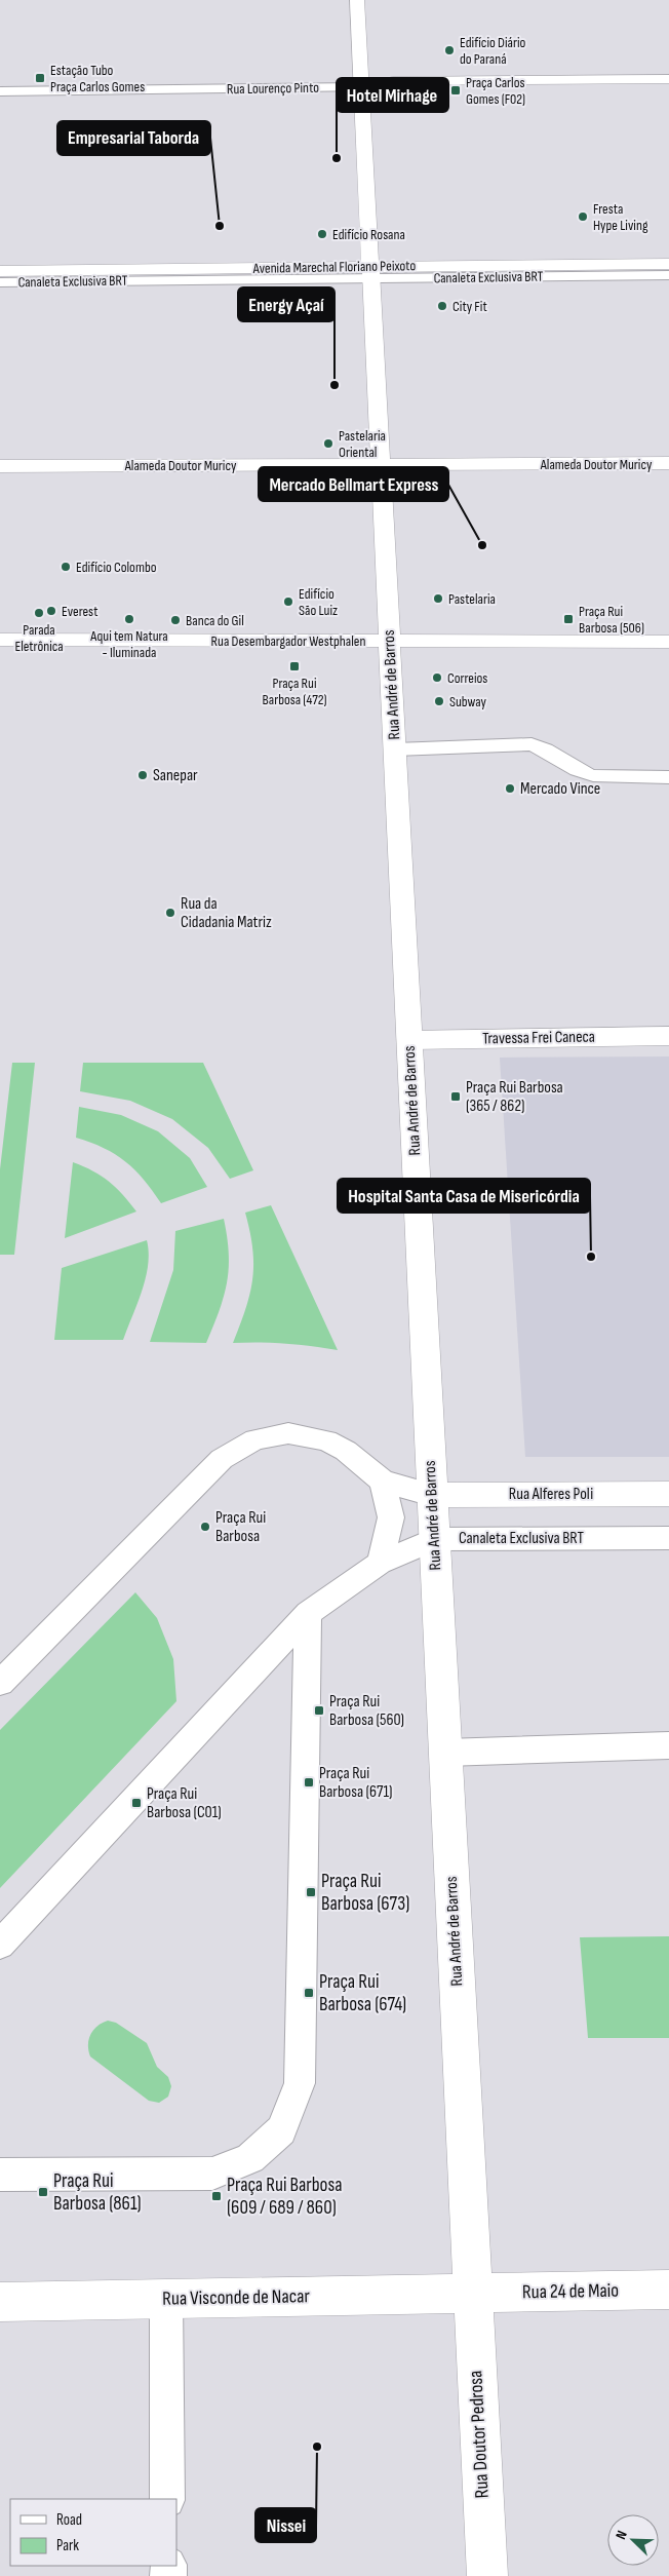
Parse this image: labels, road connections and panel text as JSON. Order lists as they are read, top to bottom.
{
  "streets": {
    "street": [
      "Rua Lourenço Pinto",
      "Avenida Marechal Floriano Peixoto",
      "Alameda Doutor Muricy",
      "Rua Desembargador Westphalen",
      "Rua André de Barros",
      "Travessa Frei Caneca",
      "Rua Alferes Poli",
      "Rua 24 de Maio",
      "Rua Visconde de Nacar",
      "Rua Doutor Pedrosa"
    ],
    "lane": ["Canaleta Exclusiva BRT"]
  },
  "crossings": [
    ["Rua Lourenço Pinto", "Rua André de Barros"],
    ["Avenida Marechal Floriano Peixoto", "Canaleta Exclusiva BRT"],
    ["Avenida Marechal Floriano Peixoto", "Rua André de Barros"],
    ["Canaleta Exclusiva BRT", "Rua André de Barros"],
    ["Alameda Doutor Muricy", "Rua André de Barros"],
    ["Rua Desembargador Westphalen", "Rua André de Barros"],
    ["Rua André de Barros", "Travessa Frei Caneca"],
    ["Rua André de Barros", "Rua Alferes Poli"],
    ["Rua André de Barros", "Rua 24 de Maio"],
    ["Rua André de Barros", "Rua Visconde de Nacar"],
    ["Rua André de Barros", "Rua Doutor Pedrosa"],
    ["Rua 24 de Maio", "Rua Visconde de Nacar"],
    ["Rua 24 de Maio", "Rua Doutor Pedrosa"],
    ["Rua Visconde de Nacar", "Rua Doutor Pedrosa"]
  ],
  "places": {
    "other": [
      "Edifício Diário do Paraná",
      "Hotel Mirhage",
      "Fresta Hype Living",
      "Empresarial Taborda",
      "Edifício Rosana",
      "City Fit",
      "Energy Açaí",
      "Pastelaria Oriental",
      "Mercado Bellmart Express",
      "Edifício Colombo",
      "Pastelaria",
      "Edifício São Luiz",
      "Everest",
      "Parada Eletrônica",
      "Aqui tem Natura - Iluminada",
      "Banca do Gil",
      "Correios",
      "Subway",
      "Sanepar",
      "Mercado Vince",
      "Rua da Cidadania Matriz",
      "Hospital Santa Casa de Misericórdia",
      "Praça Rui Barbosa",
      "Nissei"
    ],
    "transit": [
      "Estação Tubo Praça Carlos Gomes",
      "Praça Carlos Gomes (F02)",
      "Praça Rui Barbosa (506)",
      "Praça Rui Barbosa (472)",
      "Praça Rui Barbosa (365 / 862)",
      "Praça Rui Barbosa (560)",
      "Praça Rui Barbosa (671)",
      "Praça Rui Barbosa (C01)",
      "Praça Rui Barbosa (673)",
      "Praça Rui Barbosa (674)",
      "Praça Rui Barbosa (861)",
      "Praça Rui Barbosa (609 / 689 / 860)"
    ]
  },
  "legend": ["Road", "Park"],
  "north": "top left"
}
